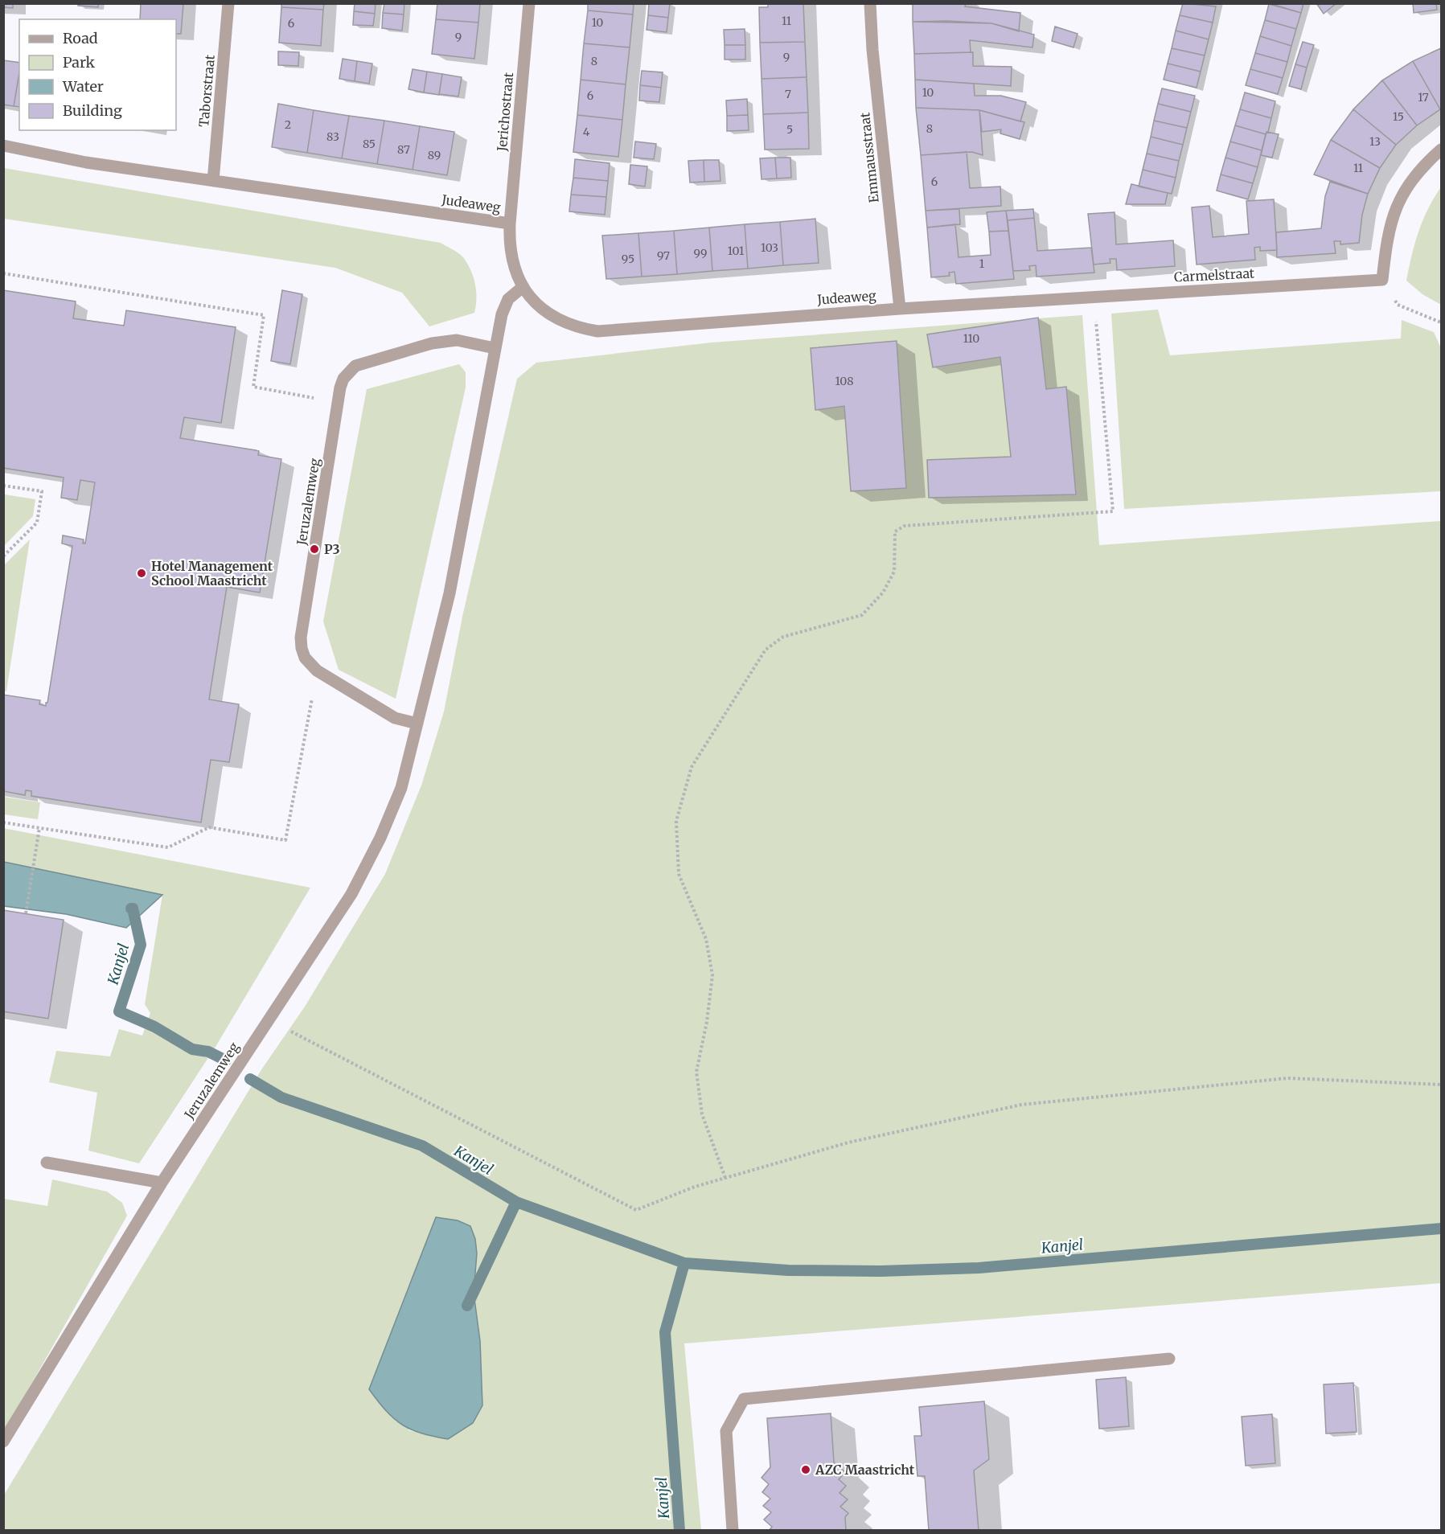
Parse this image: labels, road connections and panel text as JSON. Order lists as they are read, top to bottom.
{
  "streets": {
    "street": [
      "Taborstraat",
      "Jerichostraat",
      "Emmausstraat",
      "Judeaweg",
      "Carmelstraat",
      "Jeruzalemweg"
    ]
  },
  "crossings": [
    ["Taborstraat", "Judeaweg"],
    ["Jerichostraat", "Judeaweg"],
    ["Emmausstraat", "Judeaweg"],
    ["Emmausstraat", "Carmelstraat"],
    ["Judeaweg", "Carmelstraat"],
    ["Judeaweg", "Jeruzalemweg"]
  ],
  "water": ["Kanjel"],
  "places": ["P3", "Hotel Management School Maastricht", "AZC Maastricht"],
  "house_numbers": [
    "11",
    "10",
    "6",
    "9",
    "9",
    "8",
    "10",
    "7",
    "6",
    "17",
    "15",
    "2",
    "8",
    "5",
    "4",
    "83",
    "13",
    "85",
    "87",
    "89",
    "11",
    "6",
    "103",
    "101",
    "99",
    "97",
    "95",
    "1",
    "110",
    "108"
  ],
  "legend": [
    "Road",
    "Park",
    "Water",
    "Building"
  ]
}
